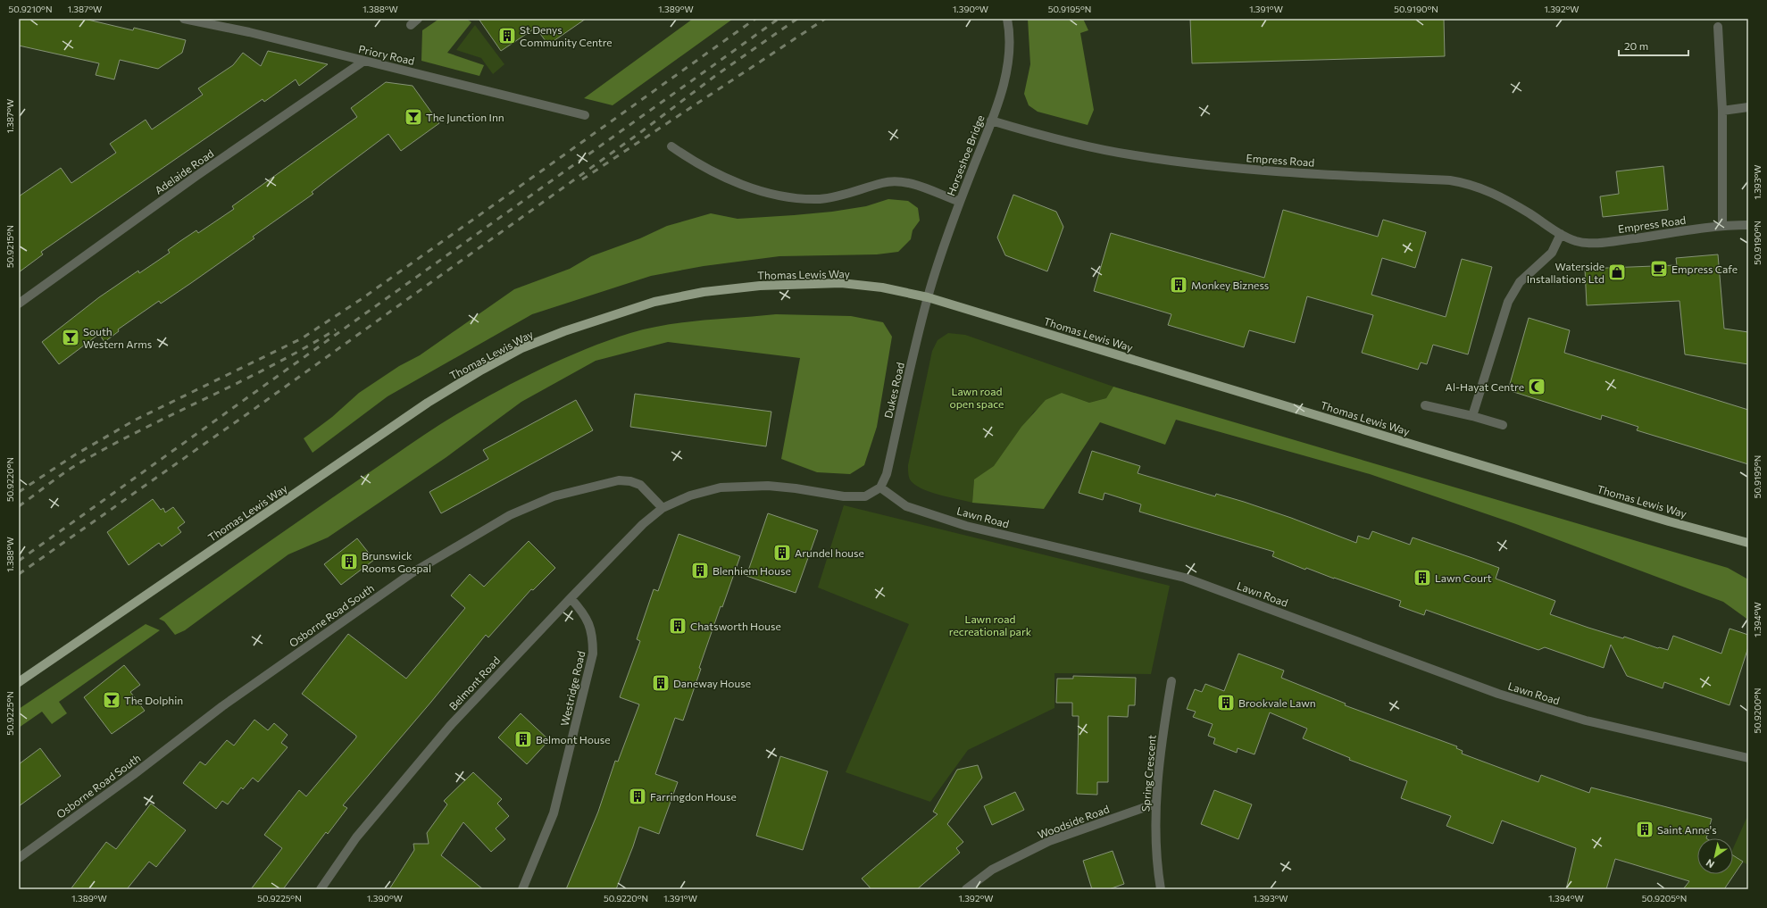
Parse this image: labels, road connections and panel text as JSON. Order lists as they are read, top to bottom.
{
  "streets": {
    "main road": ["Thomas Lewis Way"],
    "street": [
      "Priory Road",
      "Horseshoe Bridge",
      "Empress Road",
      "Adelaide Road",
      "Dukes Road",
      "Lawn Road",
      "Osborne Road South",
      "Belmont Road",
      "Westridge Road",
      "Spring Crescent",
      "Woodside Road"
    ]
  },
  "crossings": [
    ["Priory Road", "Adelaide Road"],
    ["Horseshoe Bridge", "Empress Road"],
    ["Horseshoe Bridge", "Thomas Lewis Way"],
    ["Horseshoe Bridge", "Dukes Road"],
    ["Thomas Lewis Way", "Dukes Road"],
    ["Dukes Road", "Lawn Road"],
    ["Osborne Road South", "Belmont Road"],
    ["Belmont Road", "Westridge Road"],
    ["Spring Crescent", "Woodside Road"]
  ],
  "parks": ["Lawn road open space", "Lawn road recreational park"],
  "places": {
    "building": [
      "St Denys Community Centre",
      "Monkey Bizness",
      "Arundel house",
      "Brunswick Rooms Gospal",
      "Blenhiem House",
      "Lawn Court",
      "Chatsworth House",
      "Daneway House",
      "Brookvale Lawn",
      "Belmont House",
      "Farringdon House",
      "Saint Anne's"
    ],
    "bar": ["The Junction Inn", "South Western Arms", "The Dolphin"],
    "cafe": ["Empress Cafe"],
    "shop": ["Waterside Installations Ltd"],
    "mosque": ["Al-Hayat Centre"]
  },
  "scale_bar": "20 m",
  "north": "bottom left",
  "coordinates": [
    "50.9210°N",
    "1.387°W",
    "1.388°W",
    "1.389°W",
    "1.390°W",
    "50.9195°N",
    "1.391°W",
    "50.9190°N",
    "1.392°W",
    "1.393°W",
    "50.9215°N",
    "50.9220°N",
    "1.394°W",
    "50.9200°N",
    "50.9225°N",
    "50.9205°N"
  ]
}
